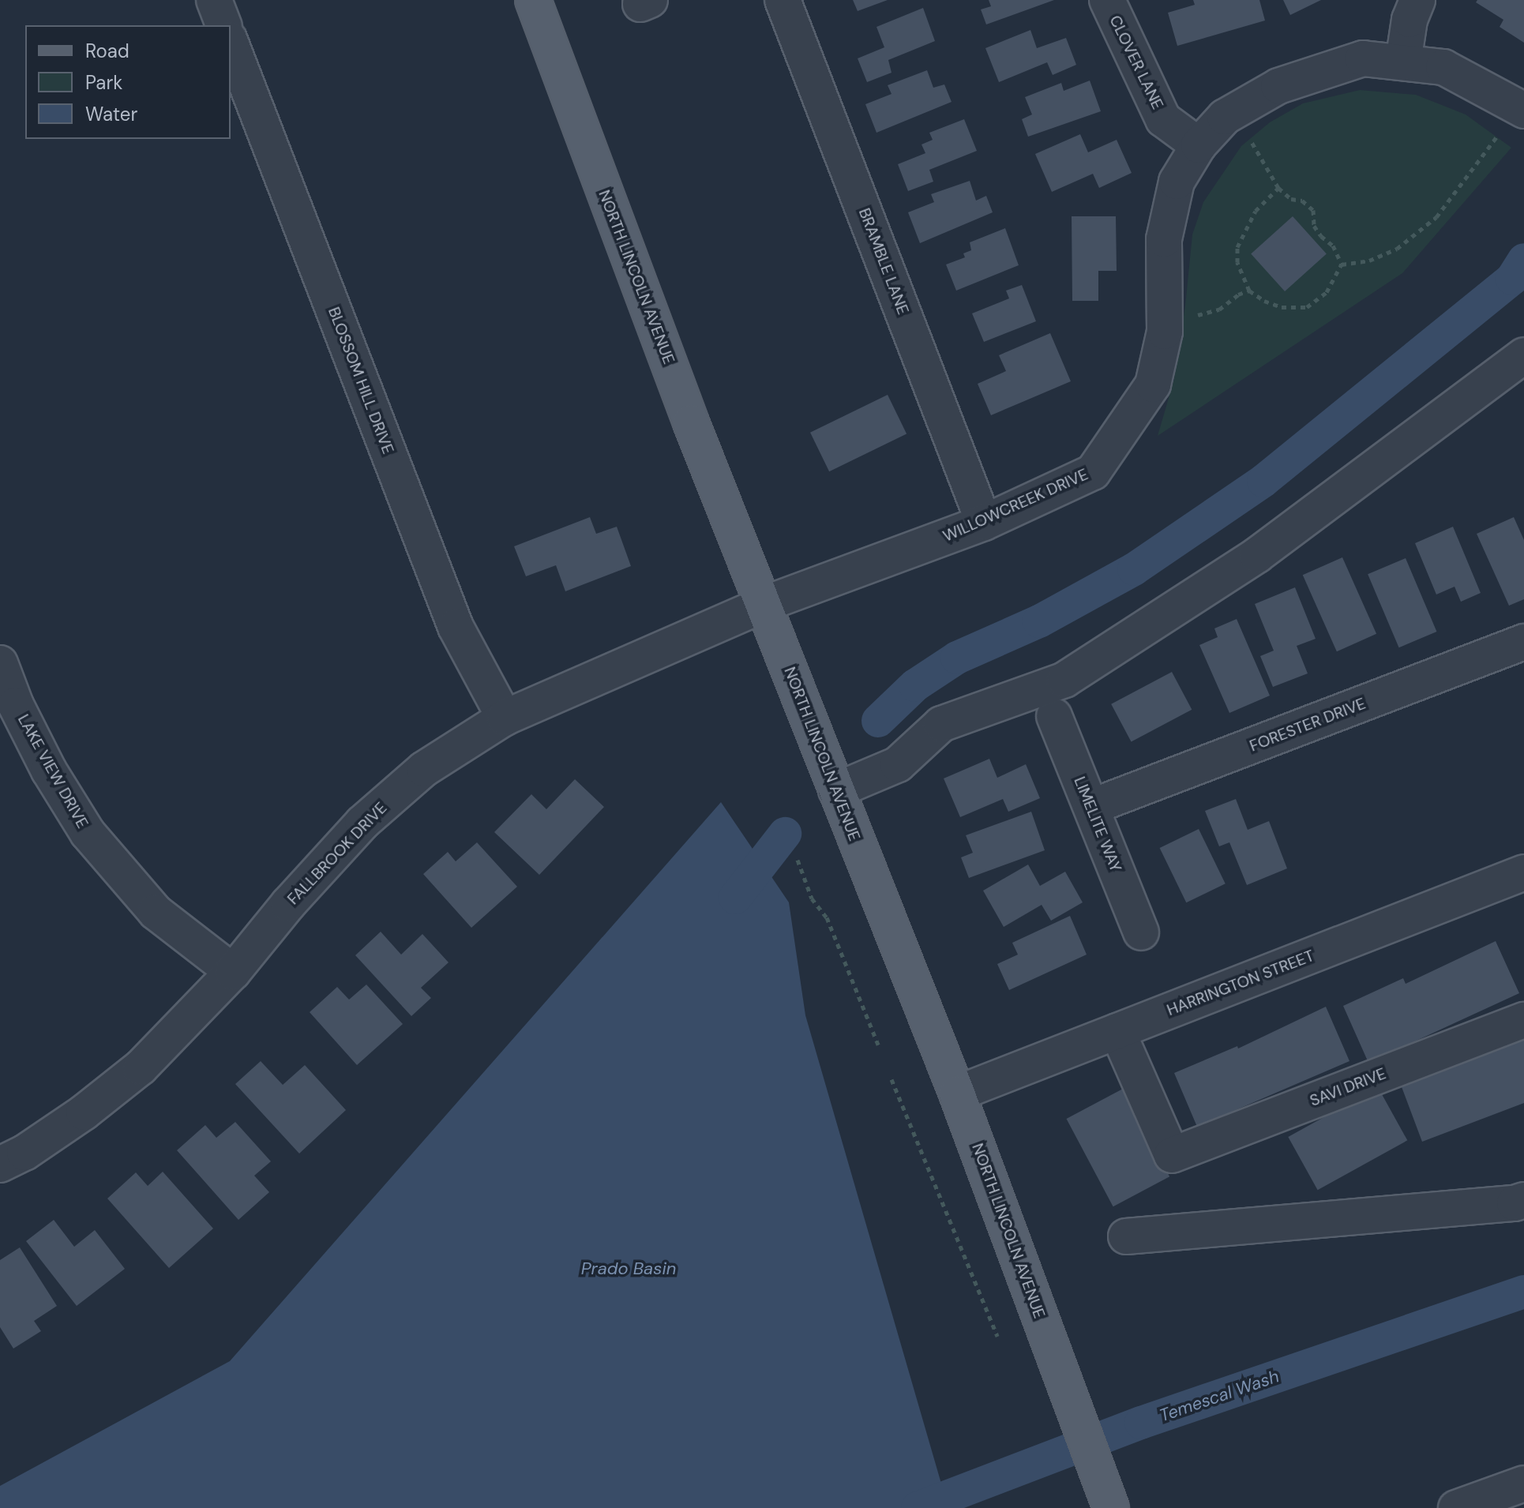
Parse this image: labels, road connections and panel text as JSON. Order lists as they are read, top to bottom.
{
  "streets": {
    "main road": ["NORTH LINCOLN AVENUE"],
    "street": [
      "CLOVER LANE",
      "BRAMBLE LANE",
      "BLOSSOM HILL DRIVE",
      "WILLOWCREEK DRIVE",
      "FORESTER DRIVE",
      "LAKE VIEW DRIVE",
      "LIMELITE WAY",
      "FALLBROOK DRIVE",
      "HARRINGTON STREET",
      "SAVI DRIVE"
    ]
  },
  "crossings": [
    ["CLOVER LANE", "WILLOWCREEK DRIVE"],
    ["BRAMBLE LANE", "WILLOWCREEK DRIVE"],
    ["NORTH LINCOLN AVENUE", "WILLOWCREEK DRIVE"],
    ["NORTH LINCOLN AVENUE", "FALLBROOK DRIVE"],
    ["NORTH LINCOLN AVENUE", "HARRINGTON STREET"],
    ["BLOSSOM HILL DRIVE", "FALLBROOK DRIVE"],
    ["WILLOWCREEK DRIVE", "FALLBROOK DRIVE"],
    ["FORESTER DRIVE", "LIMELITE WAY"],
    ["LAKE VIEW DRIVE", "FALLBROOK DRIVE"],
    ["HARRINGTON STREET", "SAVI DRIVE"]
  ],
  "water": ["Prado Basin", "Temescal Wash"],
  "legend": ["Road", "Park", "Water"]
}
